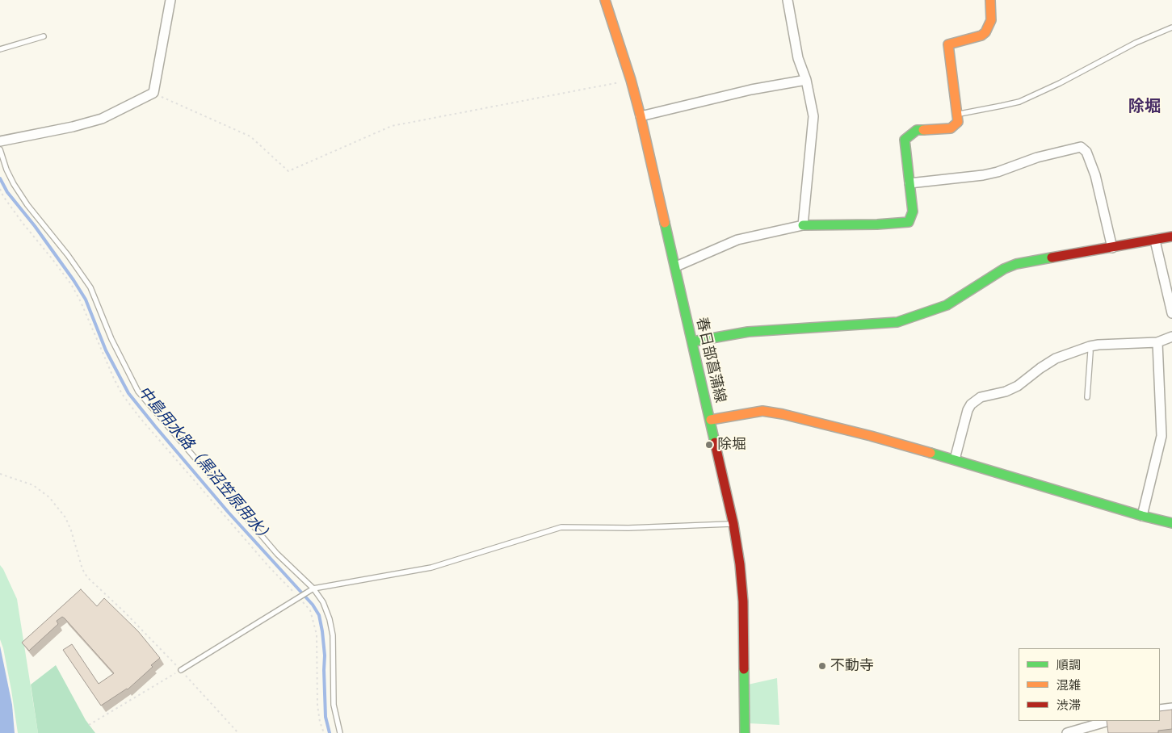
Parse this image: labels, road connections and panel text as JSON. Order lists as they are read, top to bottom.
{
  "streets": {
    "street": ["春日部菖蒲線"]
  },
  "districts": ["除堀"],
  "water": ["中島用水路（黒沼笠原用水）"],
  "places": ["除堀", "不動寺"],
  "legend": ["順調", "混雑", "渋滞"]
}
